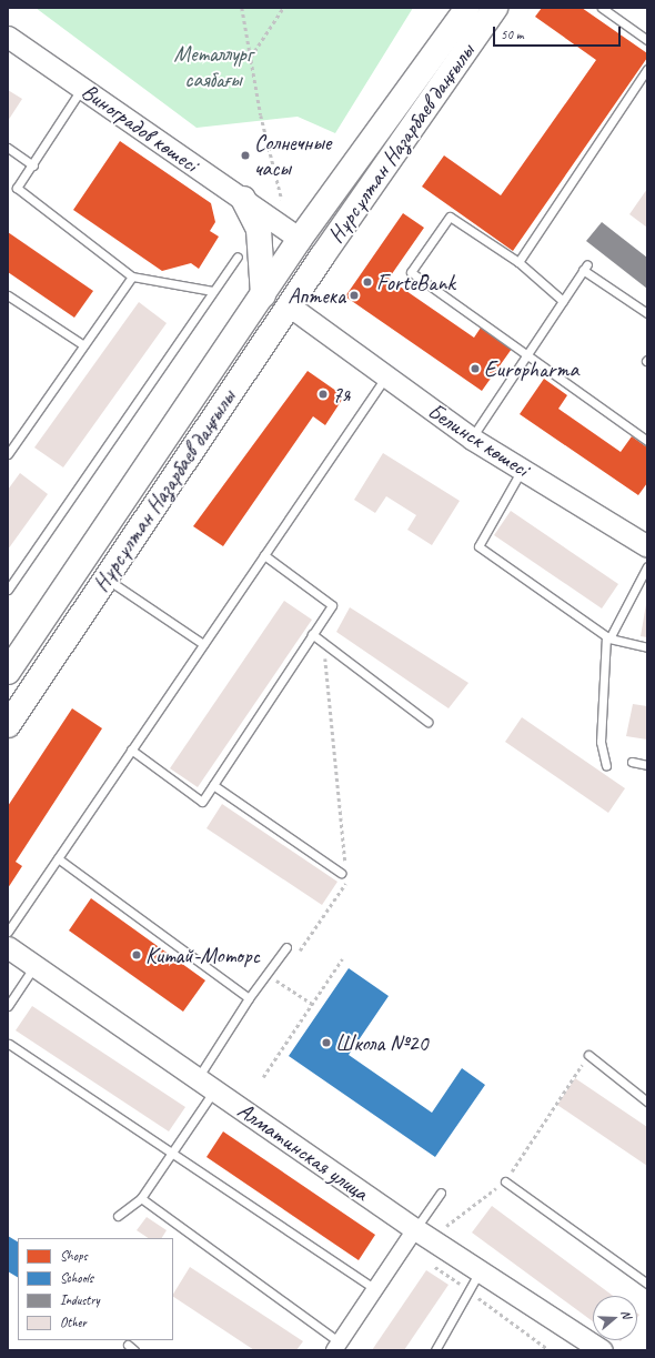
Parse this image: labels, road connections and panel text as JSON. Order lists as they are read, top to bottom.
{
  "streets": {
    "main road": [
      "Виноградов көшесі",
      "Нұрсұлтан Назарбаев даңғылы",
      "Белинск көшесі",
      "Алматинская улица"
    ]
  },
  "crossings": [
    ["Виноградов көшесі", "Нұрсұлтан Назарбаев даңғылы"],
    ["Нұрсұлтан Назарбаев даңғылы", "Белинск көшесі"]
  ],
  "parks": ["Металлург саябағы"],
  "places": [
    "Солнечные часы",
    "ForteBank",
    "Аптека",
    "Europharma",
    "7я",
    "Китай-Моторс",
    "Школа №20"
  ],
  "legend": [
    "Shops",
    "Schools",
    "Industry",
    "Other"
  ],
  "scale_bar": "50 m",
  "north": "right"
}
